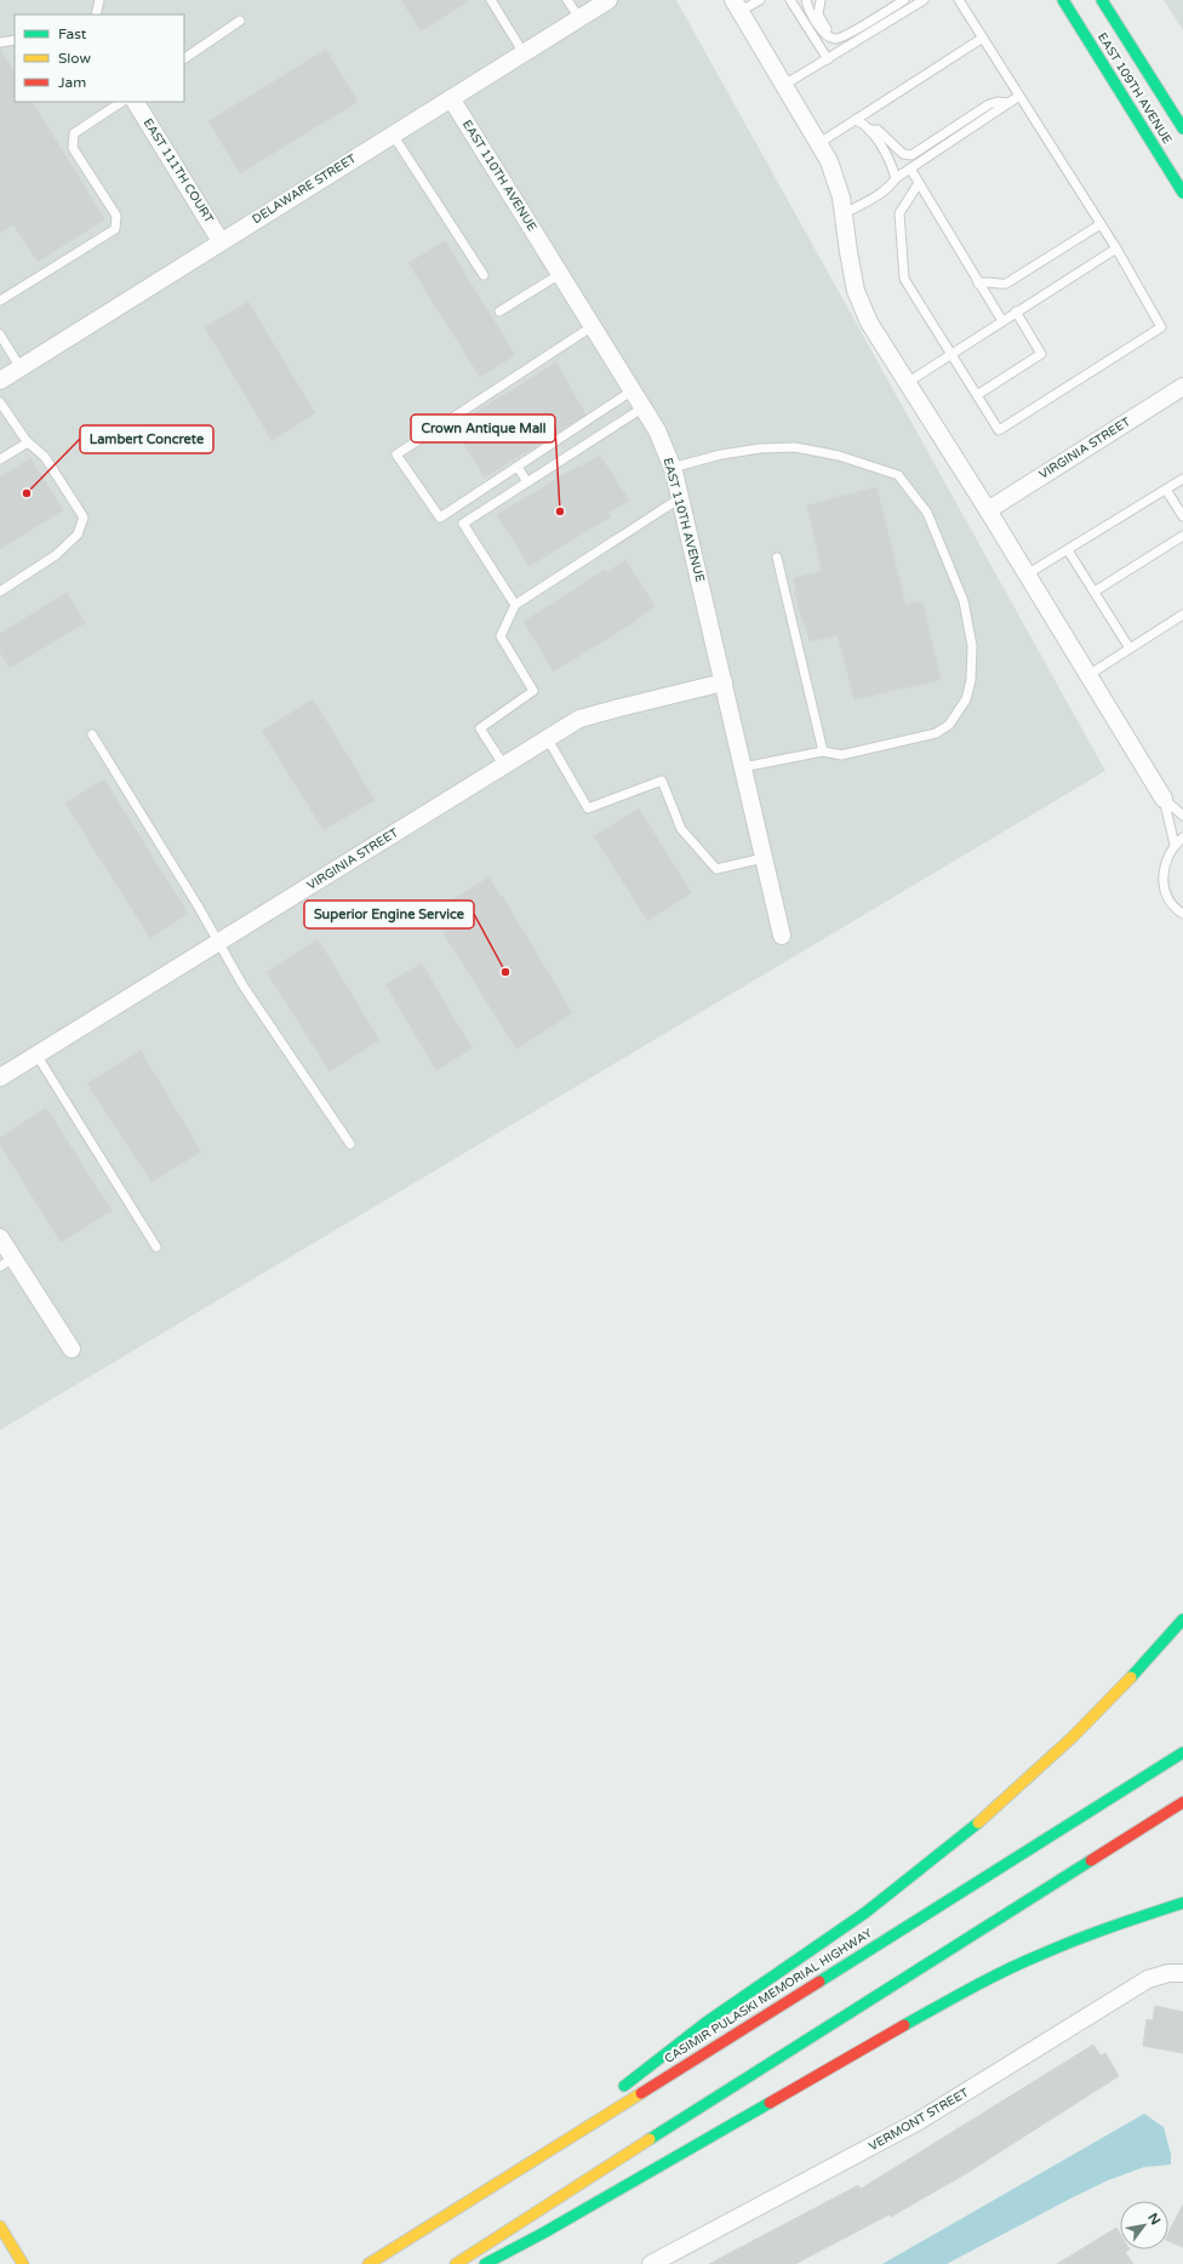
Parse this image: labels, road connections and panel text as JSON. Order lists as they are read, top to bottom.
{
  "streets": {
    "main road": ["EAST 109TH AVENUE", "CASIMIR PULASKI MEMORIAL HIGHWAY"],
    "street": [
      "EAST 111TH COURT",
      "EAST 110TH AVENUE",
      "DELAWARE STREET",
      "VIRGINIA STREET",
      "VERMONT STREET"
    ]
  },
  "crossings": [
    ["EAST 111TH COURT", "DELAWARE STREET"],
    ["EAST 110TH AVENUE", "DELAWARE STREET"],
    ["EAST 110TH AVENUE", "VIRGINIA STREET"]
  ],
  "places": ["Lambert Concrete", "Crown Antique Mall", "Superior Engine Service"],
  "legend": ["Fast", "Slow", "Jam"],
  "north": "top right"
}
